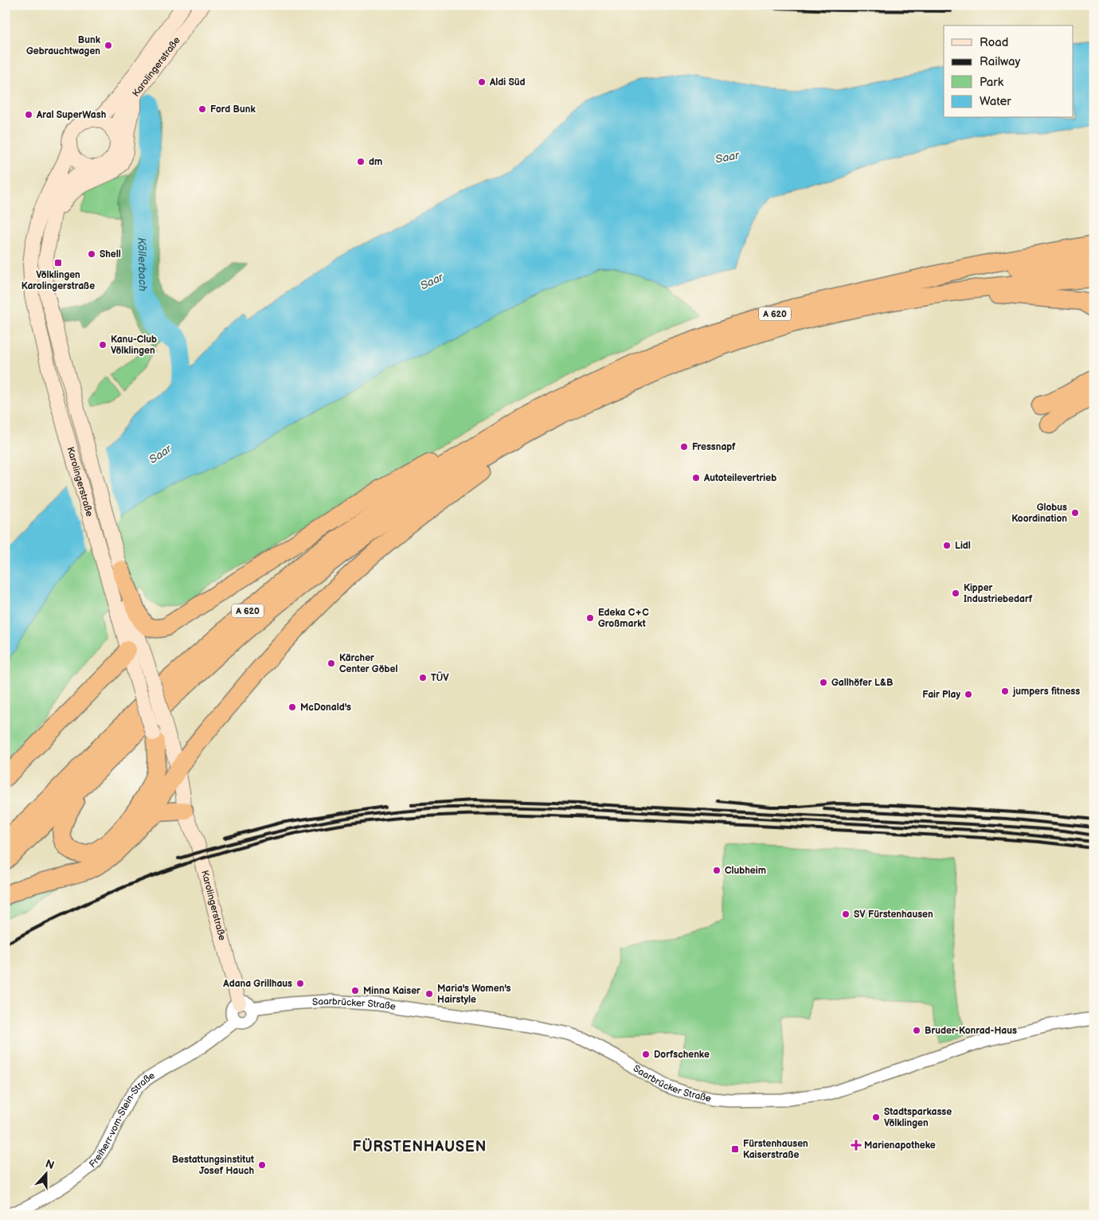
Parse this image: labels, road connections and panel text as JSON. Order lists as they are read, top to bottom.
{
  "streets": {
    "highway": ["A 620"],
    "main road": ["Karolingerstraße"],
    "street": ["Saarbrücker Straße", "Freiherr-vom-Stein-Straße"]
  },
  "crossings": [
    ["Karolingerstraße", "Saarbrücker Straße"],
    ["Karolingerstraße", "Freiherr-vom-Stein-Straße"],
    ["Saarbrücker Straße", "Freiherr-vom-Stein-Straße"]
  ],
  "districts": ["FÜRSTENHAUSEN"],
  "water": ["Saar", "Köllerbach"],
  "places": {
    "other": [
      "Bunk Gebrauchtwagen",
      "Aldi Süd",
      "Ford Bunk",
      "Aral SuperWash",
      "dm",
      "Shell",
      "Kanu-Club Völklingen",
      "Fressnapf",
      "Autoteilevertrieb",
      "Globus Koordination",
      "Lidl",
      "Kipper Industriebedarf",
      "Edeka C+C Großmarkt",
      "Kärcher Center Göbel",
      "TÜV",
      "Gallhöfer L&B",
      "jumpers fitness",
      "Fair Play",
      "McDonald's",
      "Clubheim",
      "SV Fürstenhausen",
      "Adana Grillhaus",
      "Minna Kaiser",
      "Maria's Women's Hairstyle",
      "Bruder-Konrad-Haus",
      "Dorfschenke",
      "Stadtsparkasse Völklingen",
      "Bestattungsinstitut Josef Hauch"
    ],
    "transit": ["Völklingen Karolingerstraße", "Fürstenhausen Kaiserstraße"],
    "health": ["Marienapotheke"]
  },
  "legend": [
    "Road",
    "Railway",
    "Park",
    "Water"
  ],
  "north": "top"
}
